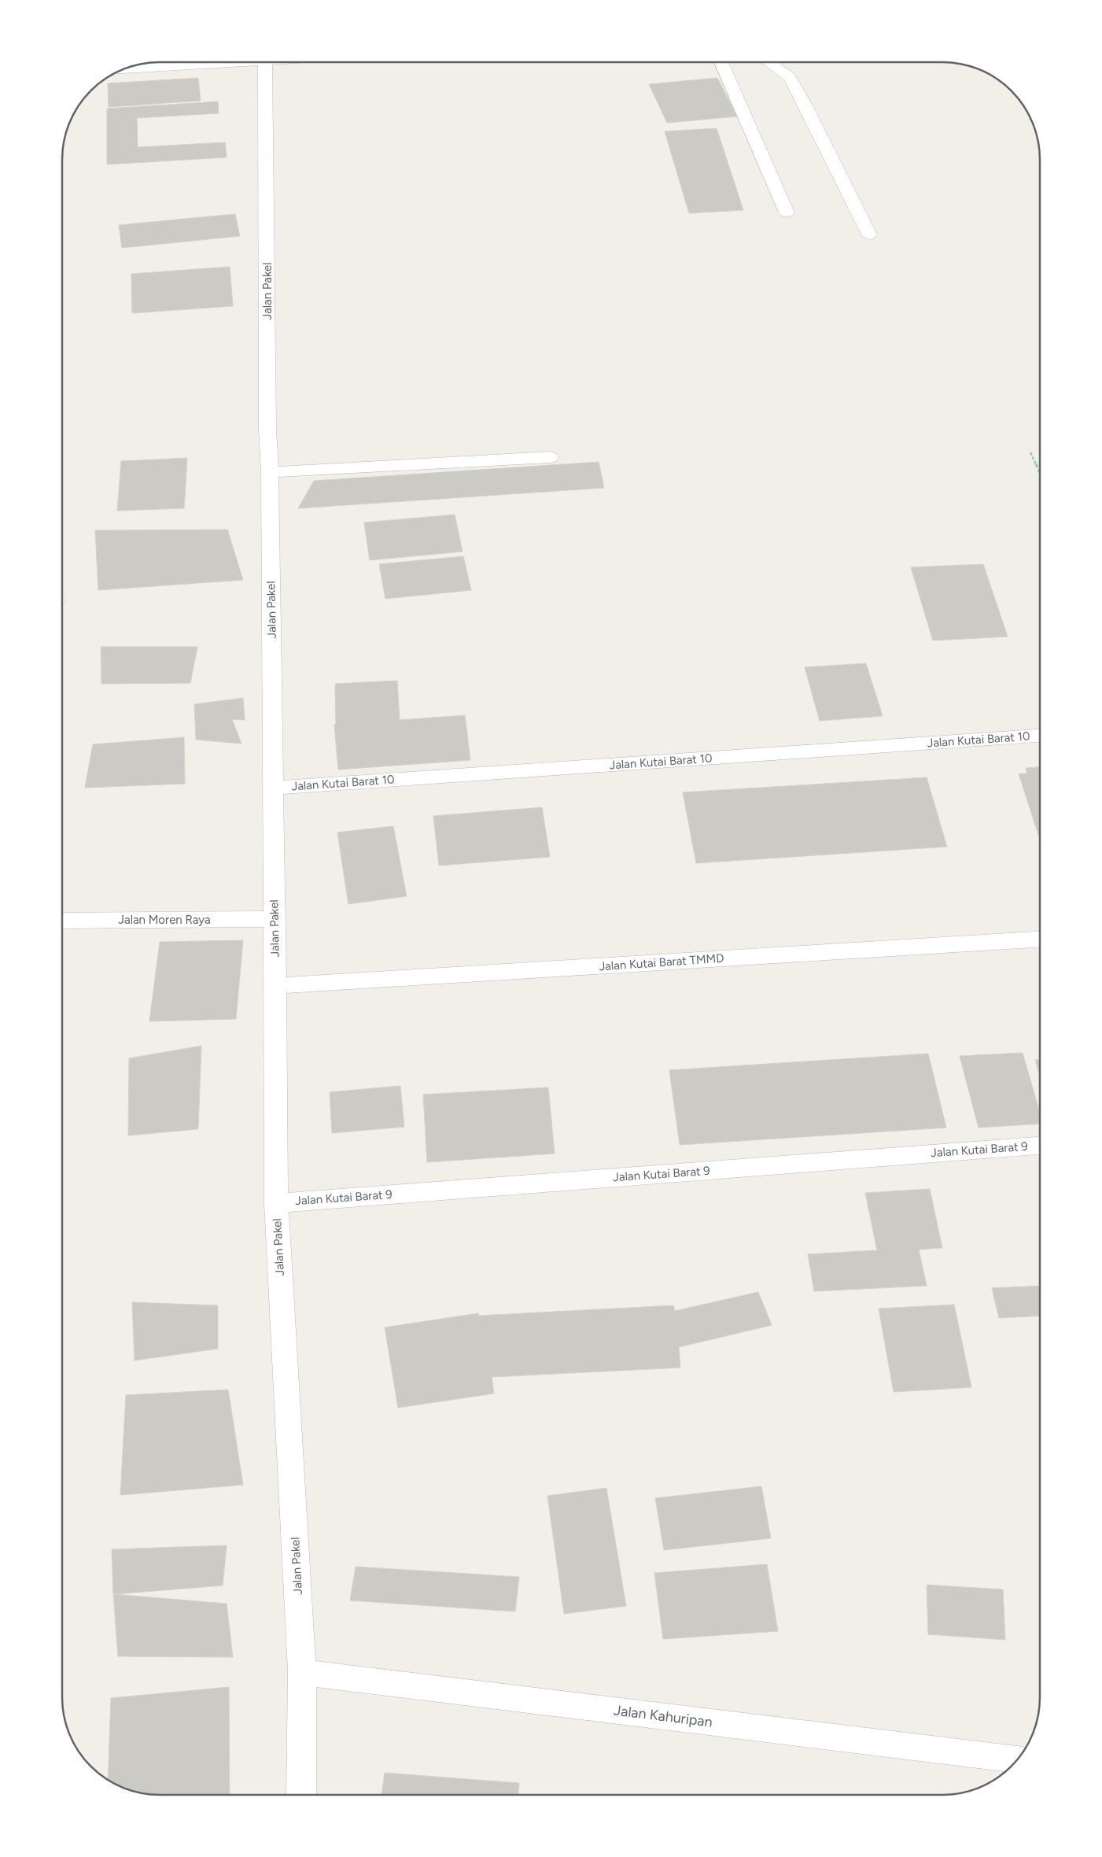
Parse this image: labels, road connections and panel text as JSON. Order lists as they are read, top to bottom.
{
  "streets": {
    "street": [
      "Jalan Pakel",
      "Jalan Kutai Barat 10",
      "Jalan Moren Raya",
      "Jalan Kutai Barat TMMD",
      "Jalan Kutai Barat 9",
      "Jalan Kahuripan"
    ]
  },
  "crossings": [
    ["Jalan Pakel", "Jalan Kutai Barat 10"],
    ["Jalan Pakel", "Jalan Moren Raya"],
    ["Jalan Pakel", "Jalan Kutai Barat TMMD"],
    ["Jalan Pakel", "Jalan Kutai Barat 9"],
    ["Jalan Pakel", "Jalan Kahuripan"]
  ]
}
